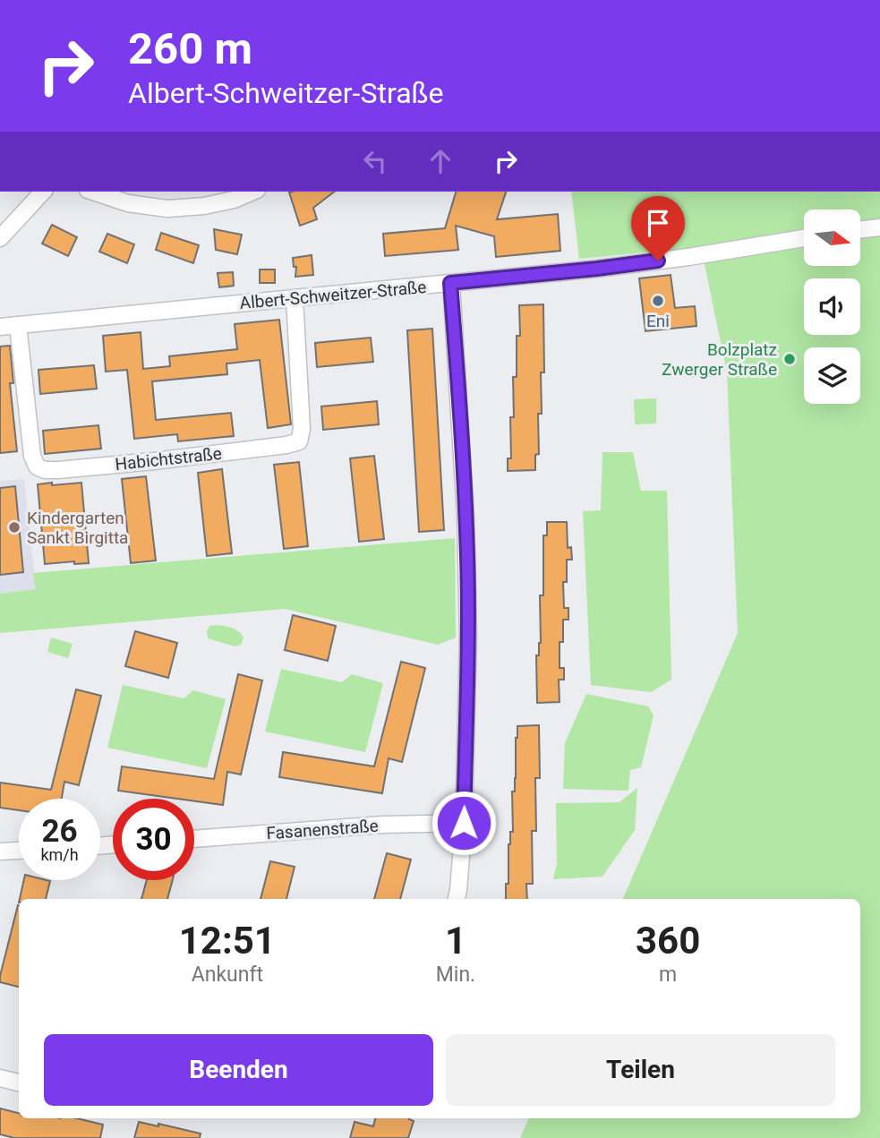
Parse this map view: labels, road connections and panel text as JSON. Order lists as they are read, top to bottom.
{
  "streets": {
    "street": ["Albert-Schweitzer-Straße", "Habichtstraße", "Fasanenstraße"]
  },
  "crossings": [
    ["Albert-Schweitzer-Straße", "Habichtstraße"]
  ],
  "places": ["Eni", "Bolzplatz Zwerger Straße", "Kindergarten Sankt Birgitta"],
  "north": "right",
  "page": {
    "turn": ["260 m", "Albert-Schweitzer-Straße"],
    "speed": "26 km/h",
    "limit": "30",
    "eta": [
      "12:51",
      "Ankunft",
      "1",
      "Min.",
      "360",
      "m"
    ],
    "buttons": ["Beenden", "Teilen"]
  }
}
